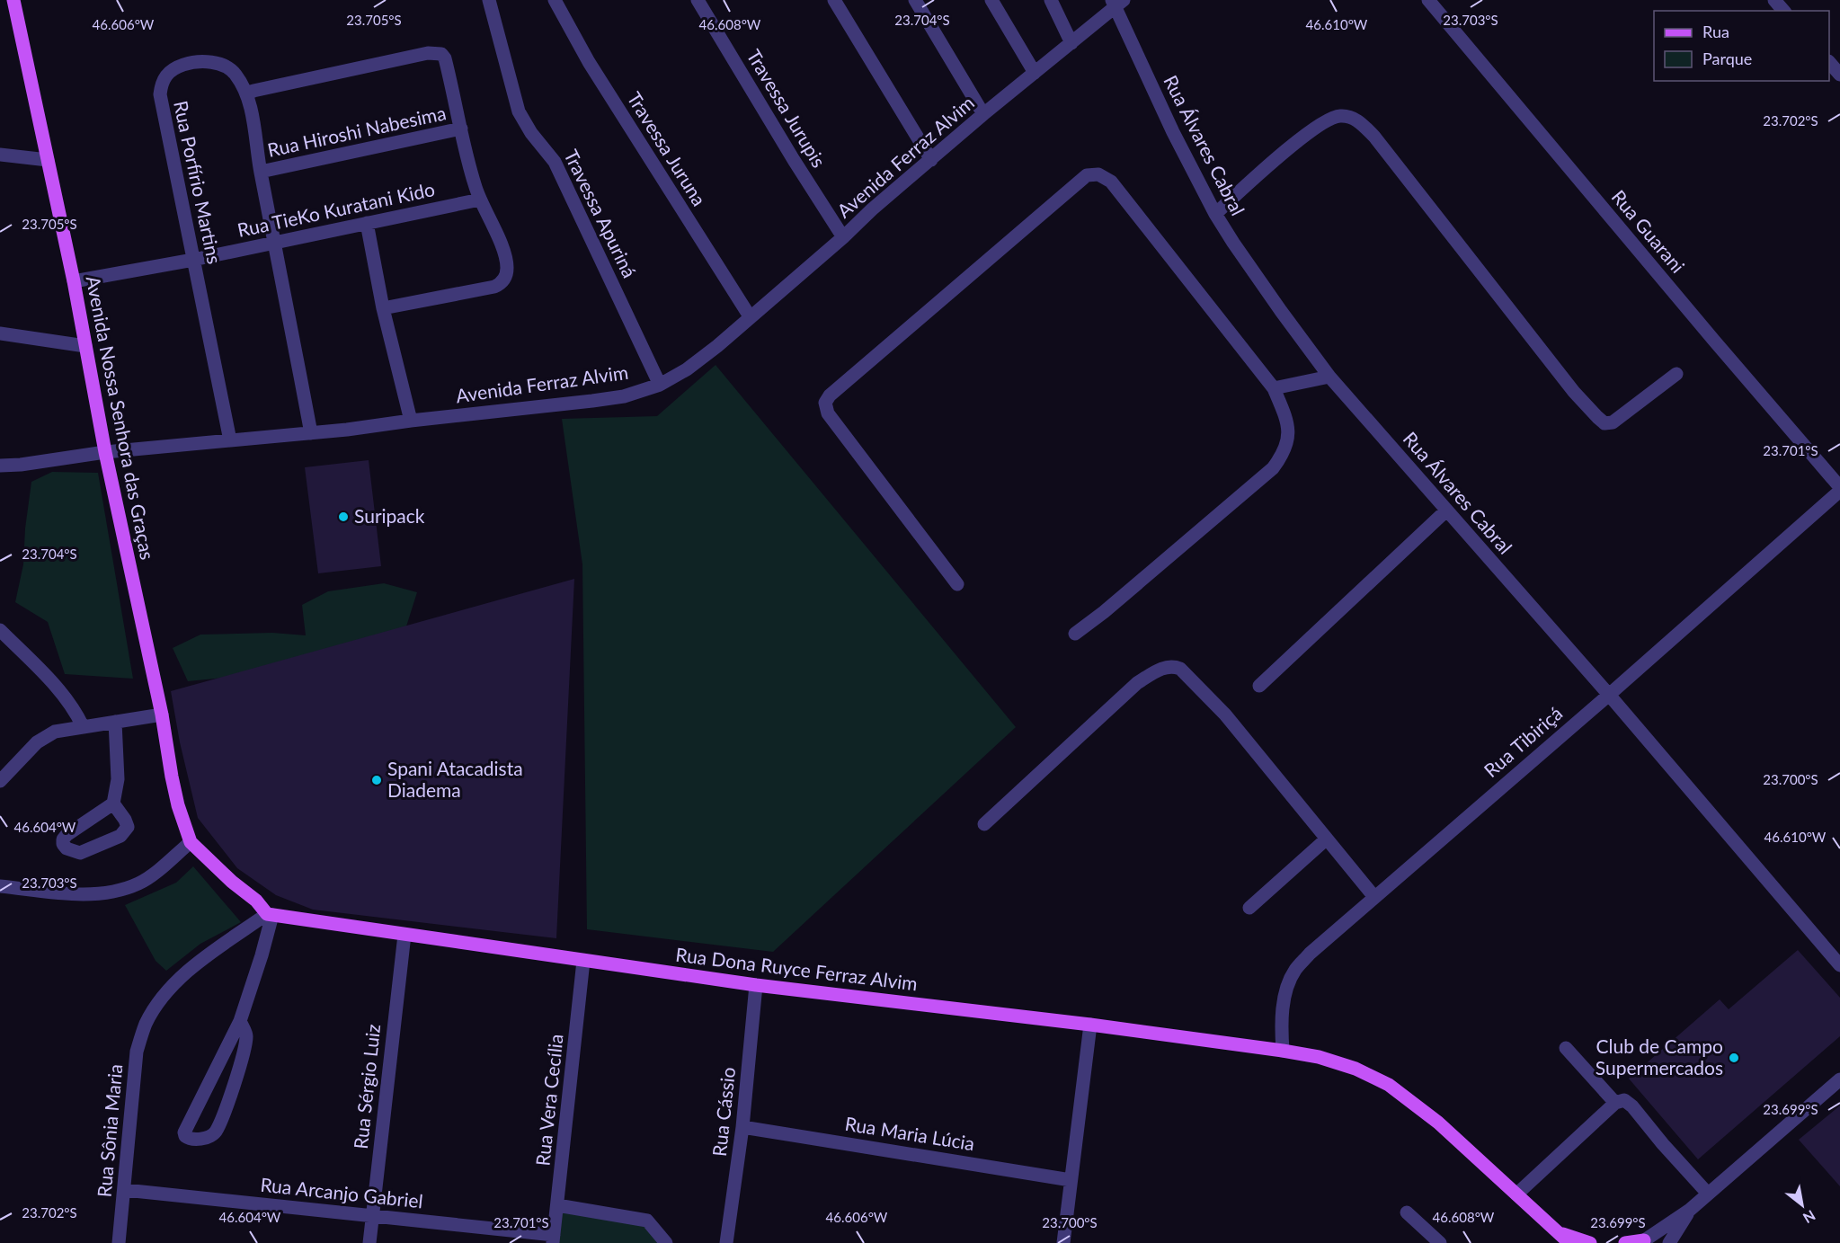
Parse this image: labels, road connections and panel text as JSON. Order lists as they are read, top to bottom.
{
  "streets": {
    "main road": ["Avenida Nossa Senhora das Graças", "Rua Dona Ruyce Ferraz Alvim"],
    "street": [
      "Travessa Jurupis",
      "Rua Hiroshi Nabesima",
      "Rua Álvares Cabral",
      "Travessa Juruna",
      "Avenida Ferraz Alvim",
      "Rua Porfírio Martins",
      "Rua TieKo Kuratani Kido",
      "Travessa Apuriná",
      "Rua Guarani",
      "Rua Tibiriçá",
      "Rua Sérgio Luiz",
      "Rua Vera Cecília",
      "Rua Cássio",
      "Rua Sônia Maria",
      "Rua Maria Lúcia",
      "Rua Arcanjo Gabriel"
    ]
  },
  "crossings": [
    ["Travessa Jurupis", "Avenida Ferraz Alvim"],
    ["Rua Álvares Cabral", "Avenida Ferraz Alvim"],
    ["Rua Álvares Cabral", "Rua Tibiriçá"],
    ["Travessa Juruna", "Avenida Ferraz Alvim"],
    ["Avenida Ferraz Alvim", "Rua Porfírio Martins"],
    ["Avenida Ferraz Alvim", "Travessa Apuriná"],
    ["Avenida Ferraz Alvim", "Avenida Nossa Senhora das Graças"],
    ["Rua Porfírio Martins", "Rua TieKo Kuratani Kido"],
    ["Rua TieKo Kuratani Kido", "Avenida Nossa Senhora das Graças"],
    ["Rua Guarani", "Rua Tibiriçá"],
    ["Rua Tibiriçá", "Rua Dona Ruyce Ferraz Alvim"],
    ["Rua Dona Ruyce Ferraz Alvim", "Rua Sérgio Luiz"],
    ["Rua Dona Ruyce Ferraz Alvim", "Rua Vera Cecília"],
    ["Rua Dona Ruyce Ferraz Alvim", "Rua Cássio"],
    ["Rua Dona Ruyce Ferraz Alvim", "Rua Sônia Maria"],
    ["Rua Sérgio Luiz", "Rua Arcanjo Gabriel"],
    ["Rua Vera Cecília", "Rua Arcanjo Gabriel"],
    ["Rua Cássio", "Rua Maria Lúcia"],
    ["Rua Sônia Maria", "Rua Arcanjo Gabriel"]
  ],
  "places": ["Suripack", "Spani Atacadista Diadema", "Club de Campo Supermercados"],
  "legend": ["Rua", "Parque"],
  "north": "bottom right",
  "coordinates": [
    "23.705°S",
    "23.704°S",
    "23.703°S",
    "46.606°W",
    "46.608°W",
    "46.610°W",
    "23.702°S",
    "23.701°S",
    "23.700°S",
    "46.604°W",
    "23.699°S"
  ]
}
